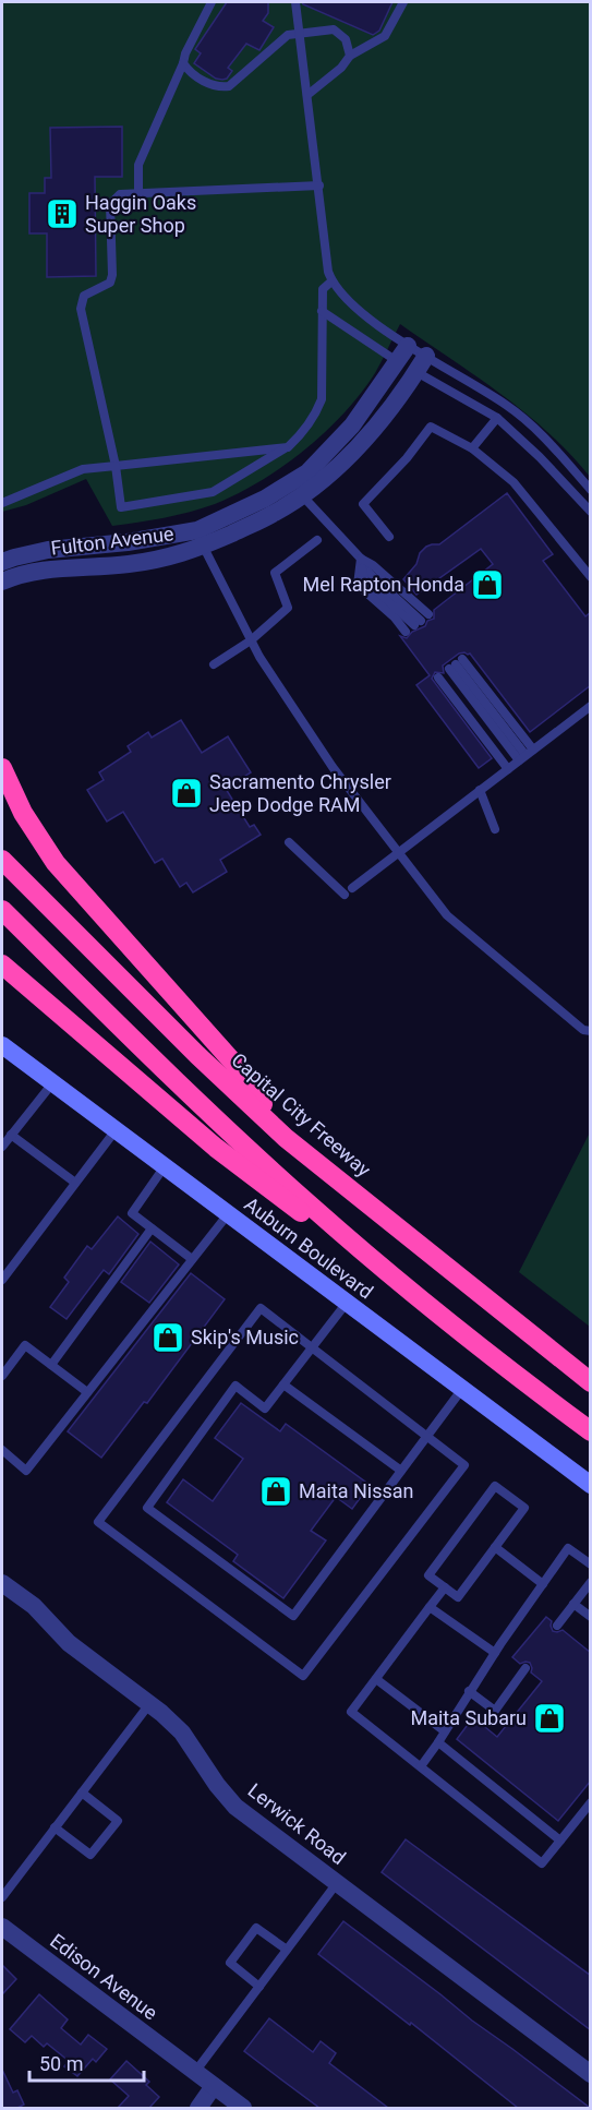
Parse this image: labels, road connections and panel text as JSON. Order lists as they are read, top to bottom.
{
  "streets": {
    "highway": ["Capital City Freeway"],
    "main road": ["Auburn Boulevard"],
    "street": ["Fulton Avenue", "Lerwick Road", "Edison Avenue"]
  },
  "places": {
    "building": ["Haggin Oaks Super Shop"],
    "shop": [
      "Mel Rapton Honda",
      "Sacramento Chrysler Jeep Dodge RAM",
      "Skip's Music",
      "Maita Nissan",
      "Maita Subaru"
    ]
  },
  "scale_bar": "50 m"
}
